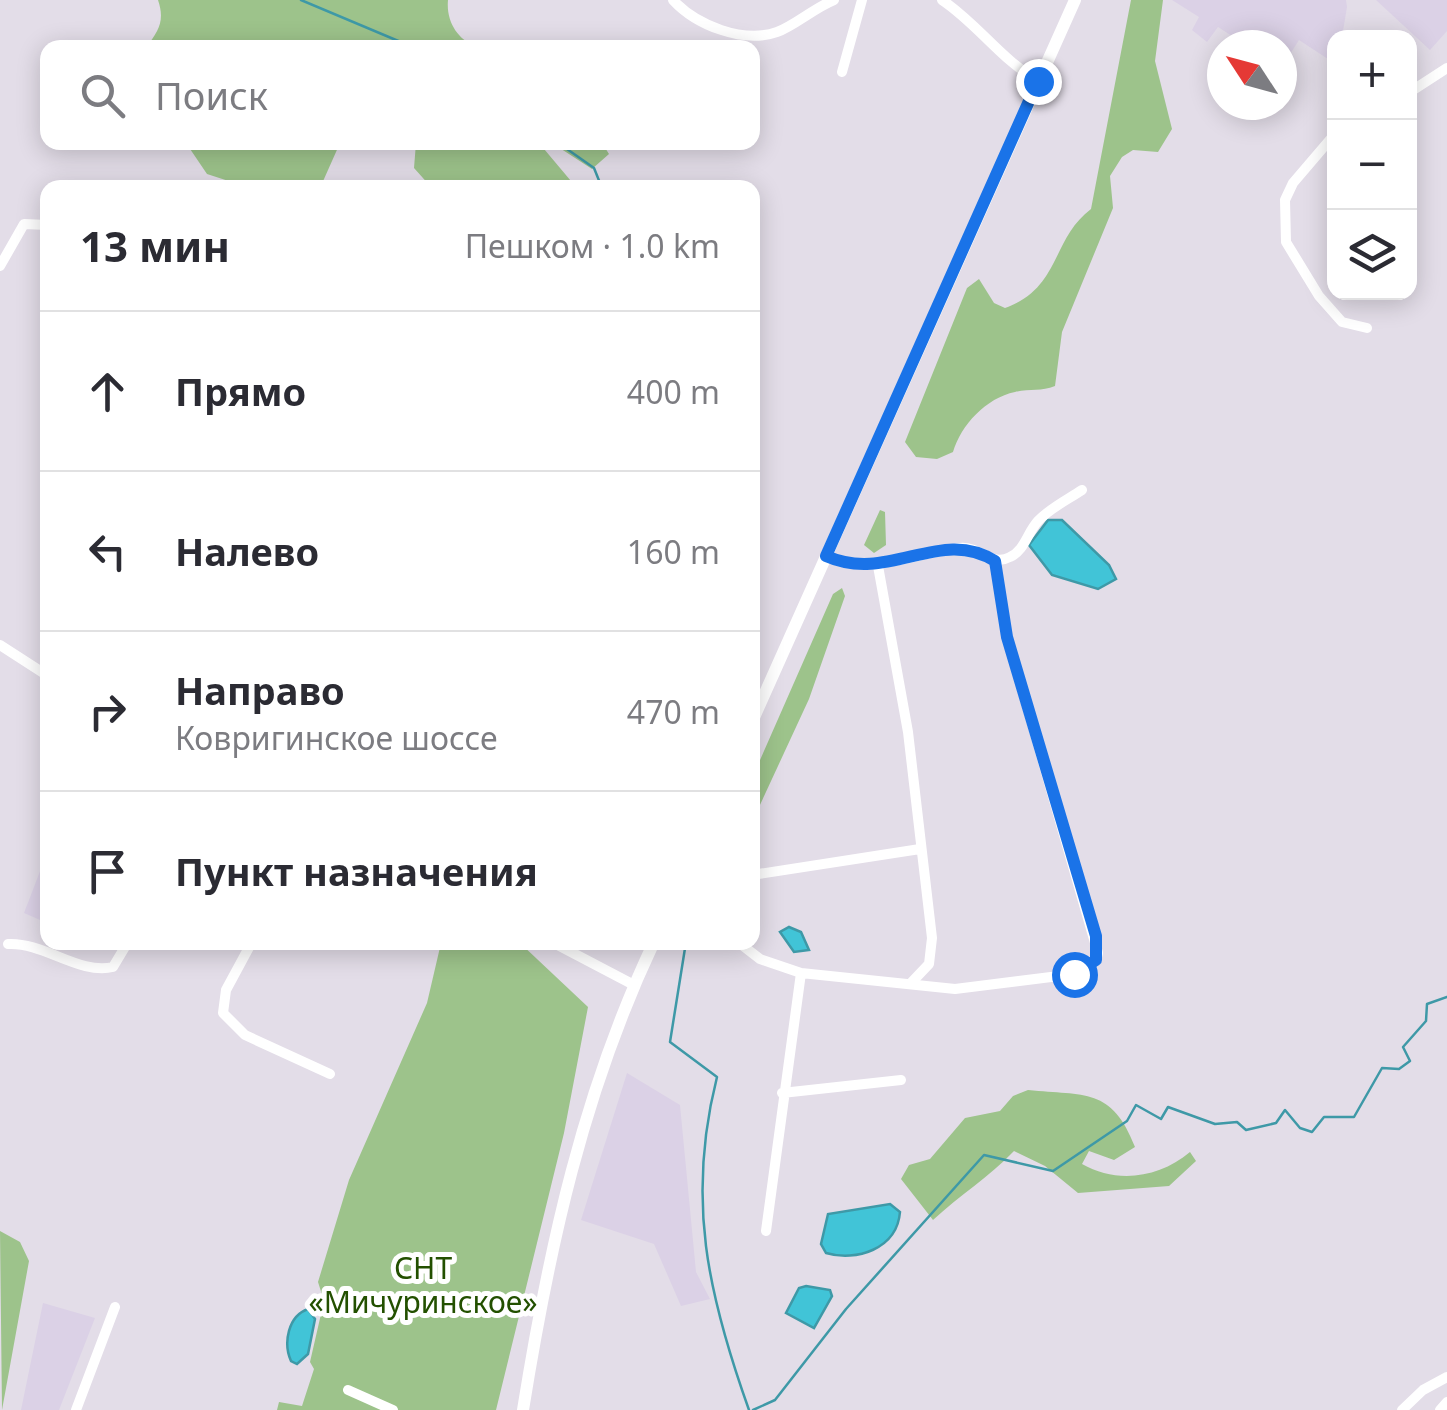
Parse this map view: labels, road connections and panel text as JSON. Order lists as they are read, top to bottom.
{
  "parks": ["СНТ «Мичуринское»"],
  "north": "top left",
  "page": {
    "map_buttons": ["+", "−"],
    "search": "Поиск",
    "heading": ["13 мин", "Пешком · 1.0 km"],
    "list": [
      ["Прямо", "400 m"],
      ["Налево", "160 m"],
      ["Направо", "Ковригинское шоссе", "470 m"],
      "Пункт назначения"
    ]
  }
}
